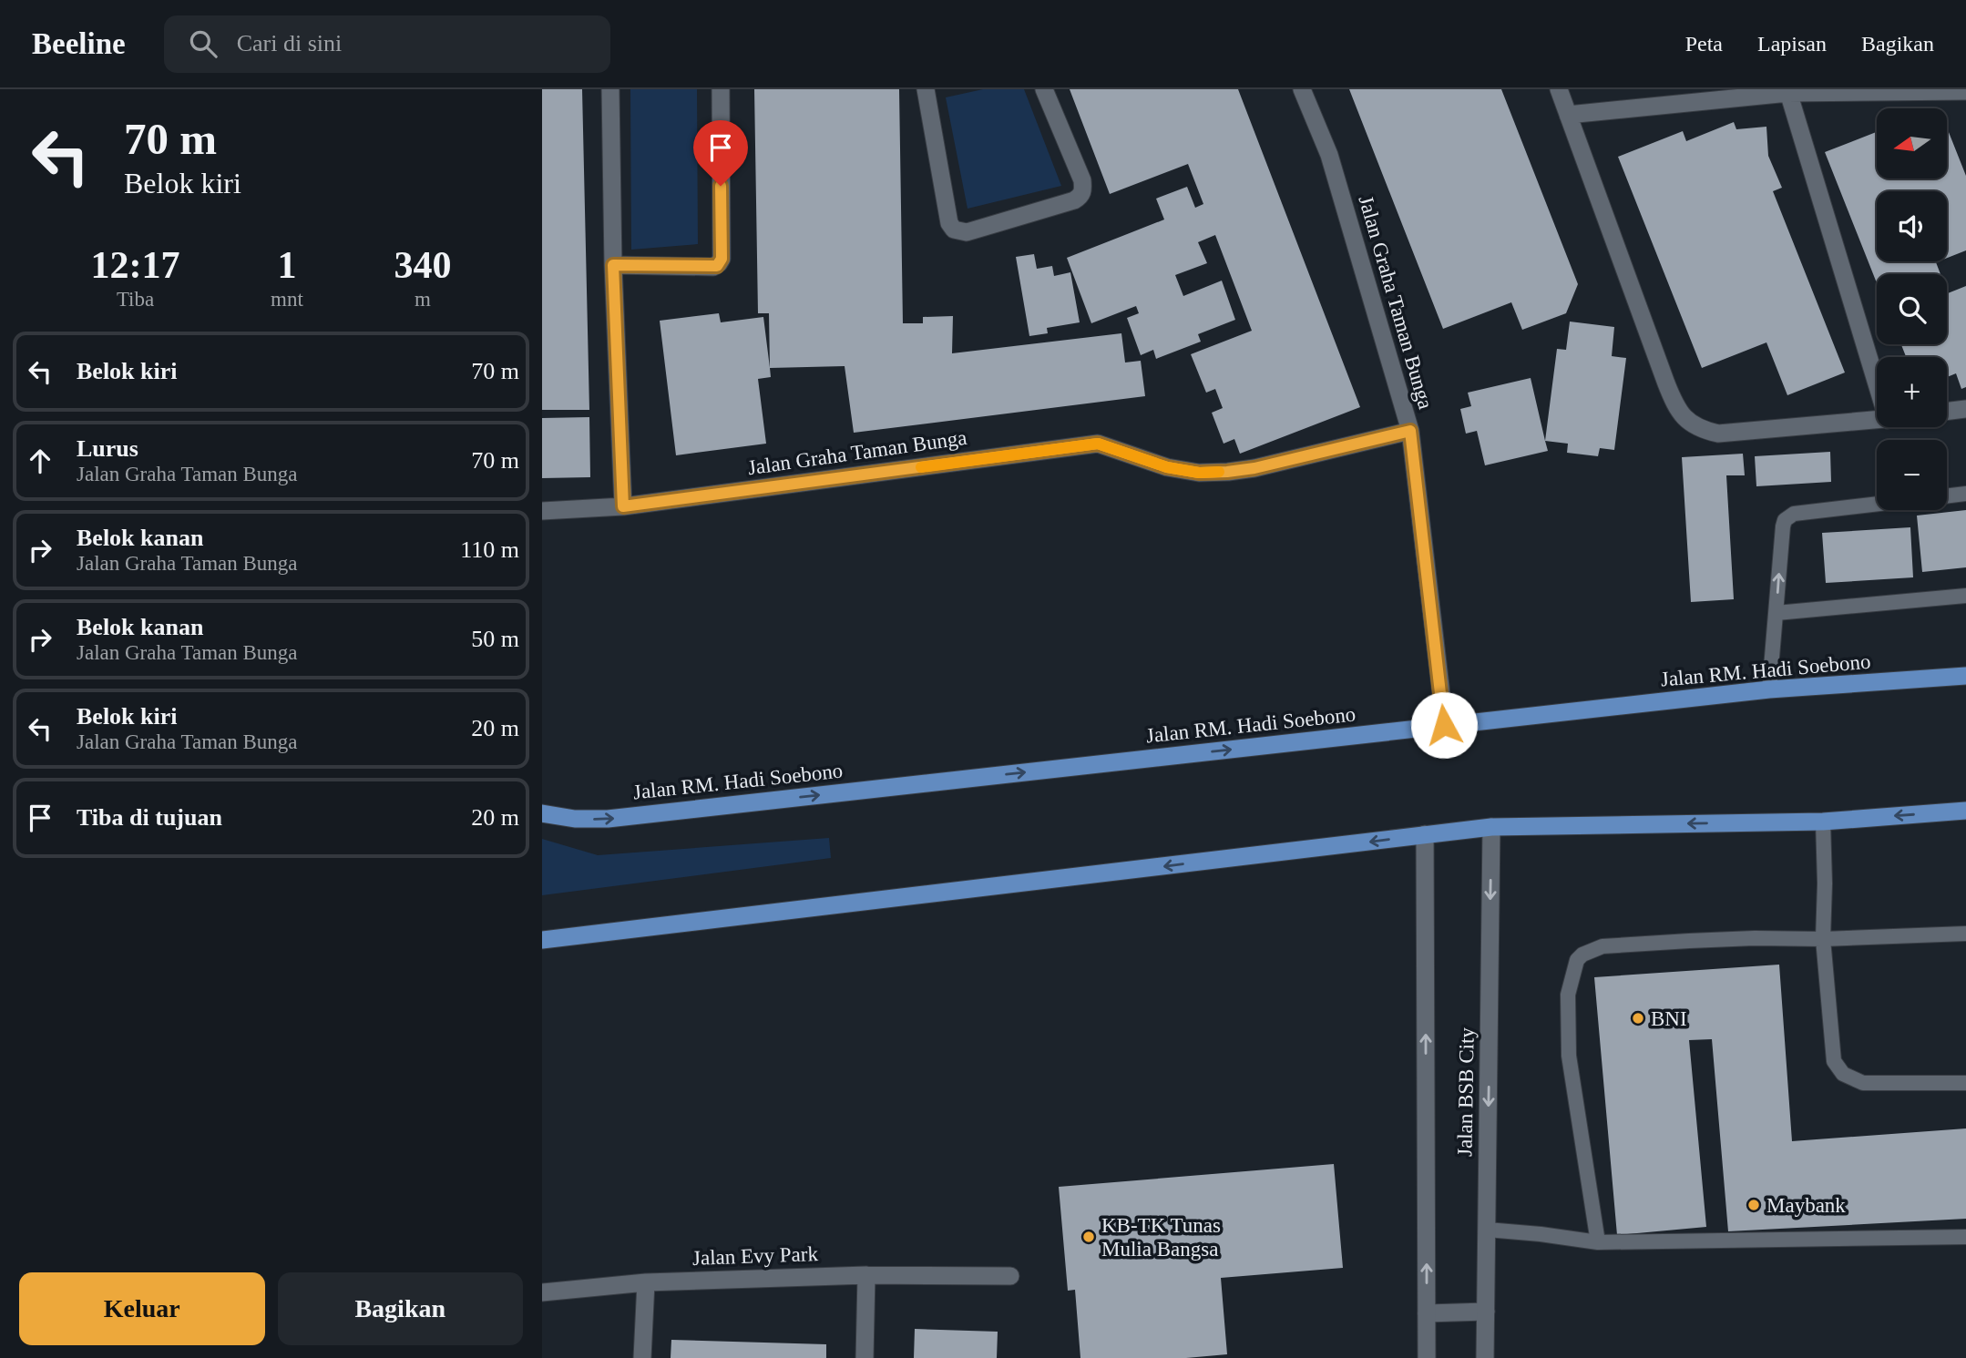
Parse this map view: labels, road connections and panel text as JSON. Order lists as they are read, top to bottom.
{
  "streets": {
    "main road": ["Jalan RM. Hadi Soebono"],
    "street": ["Jalan Graha Taman Bunga", "Jalan BSB City", "Jalan Evy Park"]
  },
  "crossings": [
    ["Jalan Graha Taman Bunga", "Jalan RM. Hadi Soebono"]
  ],
  "places": ["BNI", "Maybank", "KB-TK Tunas Mulia Bangsa"],
  "north": "left",
  "page": {
    "header": "Beeline",
    "search": "Cari di sini",
    "nav": ["Peta", "Lapisan", "Bagikan"],
    "turn": ["70 m", "Belok kiri"],
    "map_buttons": ["+", "−"],
    "eta": [
      "12:17",
      "Tiba",
      "1",
      "mnt",
      "340",
      "m"
    ],
    "list": [
      {
        "name": "Belok kiri",
        "value": "70 m"
      },
      {
        "name": "Lurus",
        "note": "Jalan Graha Taman Bunga",
        "value": "70 m"
      },
      {
        "name": "Belok kanan",
        "note": "Jalan Graha Taman Bunga",
        "value": "110 m"
      },
      {
        "name": "Belok kanan",
        "note": "Jalan Graha Taman Bunga",
        "value": "50 m"
      },
      {
        "name": "Belok kiri",
        "note": "Jalan Graha Taman Bunga",
        "value": "20 m"
      },
      {
        "name": "Tiba di tujuan",
        "value": "20 m"
      }
    ],
    "buttons": ["Keluar", "Bagikan"]
  }
}
